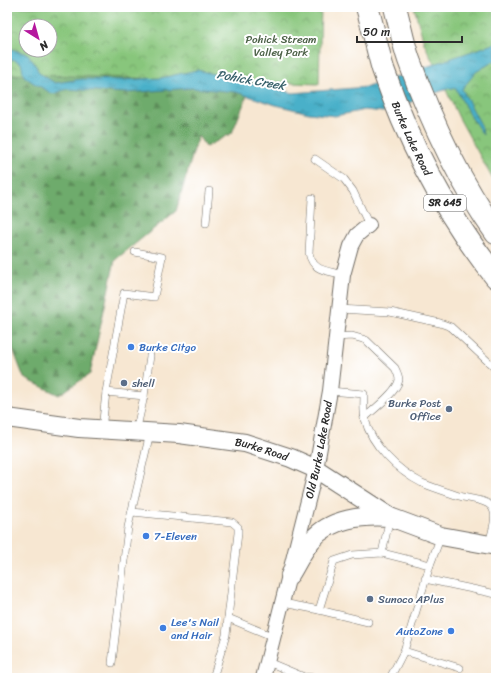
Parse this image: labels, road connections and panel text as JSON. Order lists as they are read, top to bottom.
{
  "streets": {
    "main road": ["Burke Lake Road", "SR 645"],
    "street": ["Burke Road", "Old Burke Lake Road"]
  },
  "crossings": [
    ["Burke Road", "Old Burke Lake Road"]
  ],
  "water": ["Pohick Creek"],
  "parks": ["Pohick Stream Valley Park"],
  "places": [
    "Burke Citgo",
    "shell",
    "Burke Post Office",
    "7-Eleven",
    "Sunoco APlus",
    "Lee's Nail and Hair",
    "AutoZone"
  ],
  "scale_bar": "50 m",
  "north": "bottom right"
}
